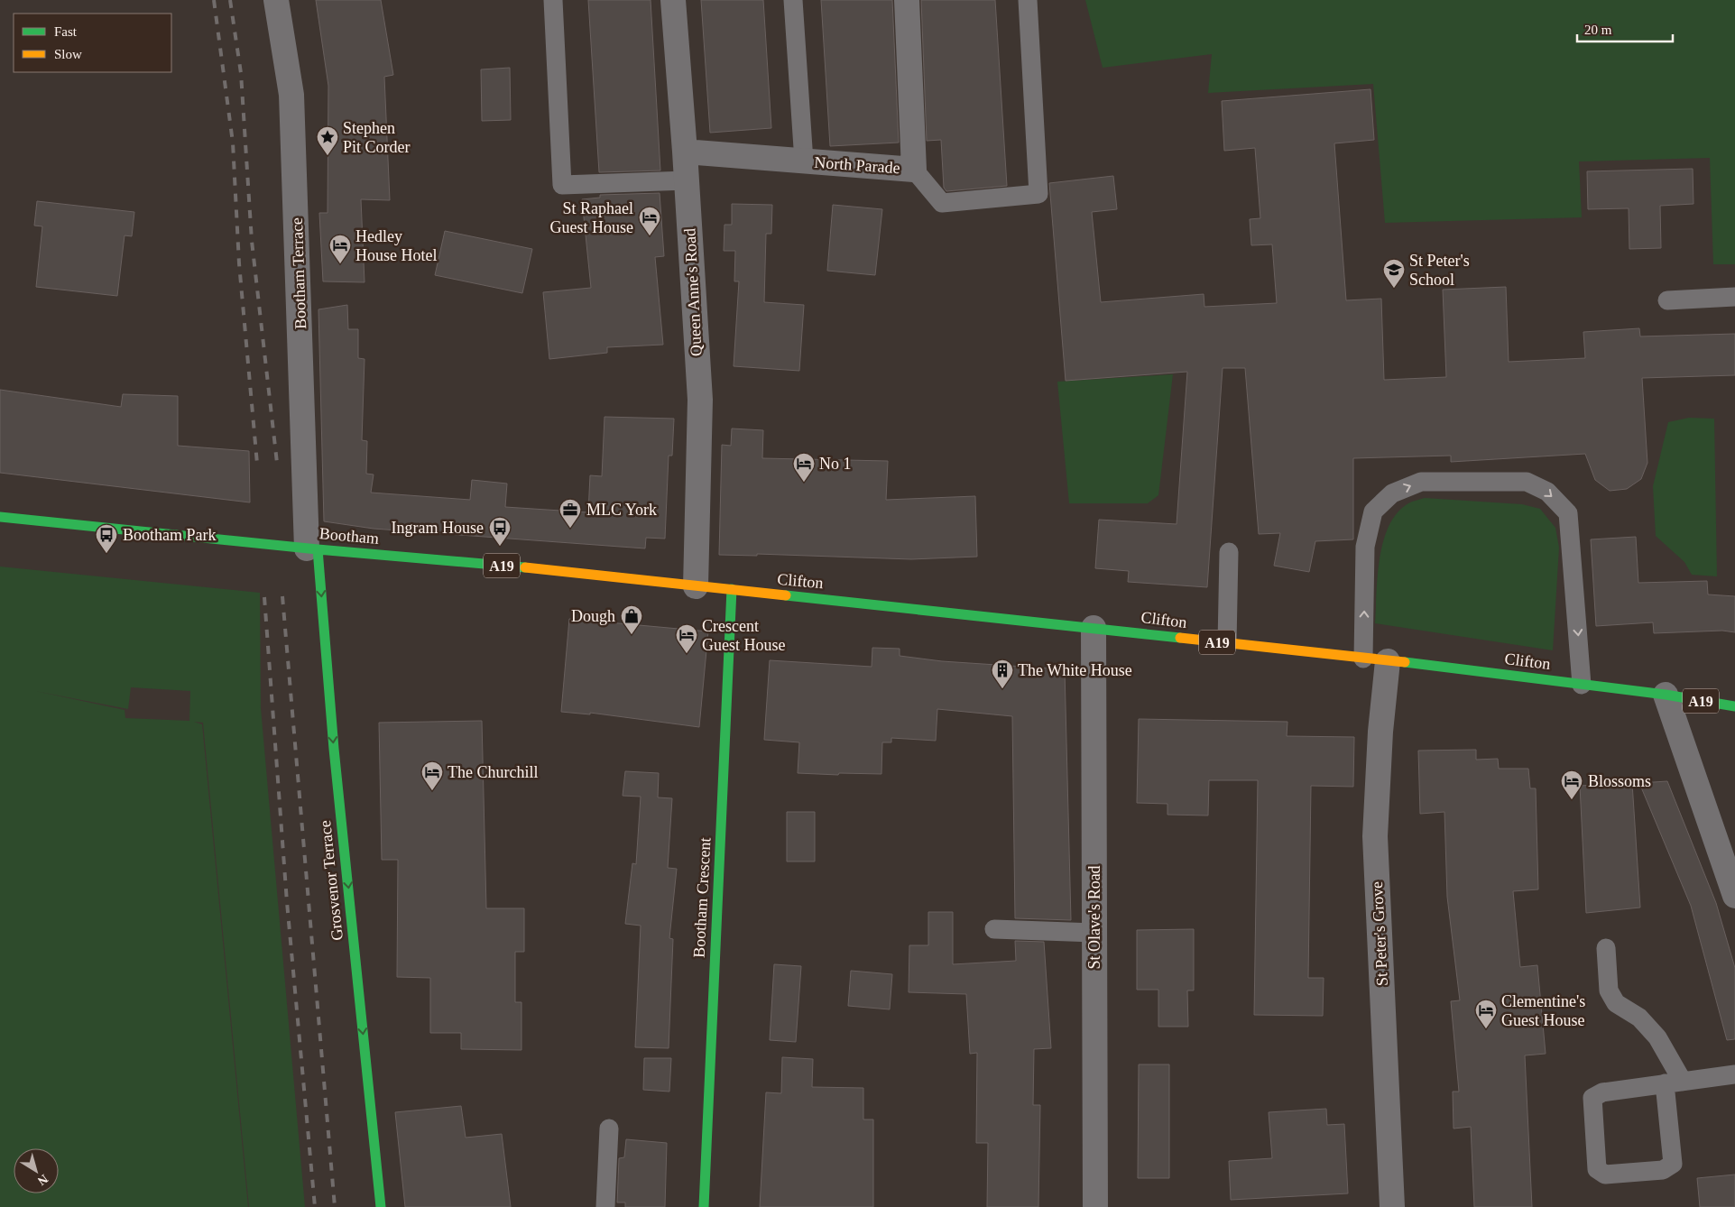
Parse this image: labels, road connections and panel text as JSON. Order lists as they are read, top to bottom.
{
  "streets": {
    "main road": [
      "Bootham",
      "A19",
      "Clifton",
      "Grosvenor Terrace",
      "Bootham Crescent"
    ],
    "street": [
      "North Parade",
      "Bootham Terrace",
      "Queen Anne's Road",
      "St Olave's Road",
      "St Peter's Grove"
    ]
  },
  "crossings": [
    ["North Parade", "Queen Anne's Road"],
    ["Bootham Terrace", "Bootham"],
    ["Bootham Terrace", "Grosvenor Terrace"],
    ["Queen Anne's Road", "Bootham"],
    ["Queen Anne's Road", "Clifton"],
    ["Bootham", "Clifton"],
    ["Bootham", "Grosvenor Terrace"],
    ["Clifton", "Bootham Crescent"],
    ["Clifton", "St Olave's Road"],
    ["Clifton", "St Peter's Grove"]
  ],
  "one_way": ["Grosvenor Terrace"],
  "places": {
    "place": ["Stephen Pit Corder"],
    "hotel": [
      "St Raphael Guest House",
      "Hedley House Hotel",
      "No 1",
      "Crescent Guest House",
      "The Churchill",
      "Blossoms",
      "Clementine's Guest House"
    ],
    "school or university": ["St Peter's School"],
    "office": ["MLC York"],
    "bus stop": ["Ingram House", "Bootham Park"],
    "shop": ["Dough"],
    "building": ["The White House"]
  },
  "legend": ["Fast", "Slow"],
  "scale_bar": "20 m",
  "north": "bottom right"
}
